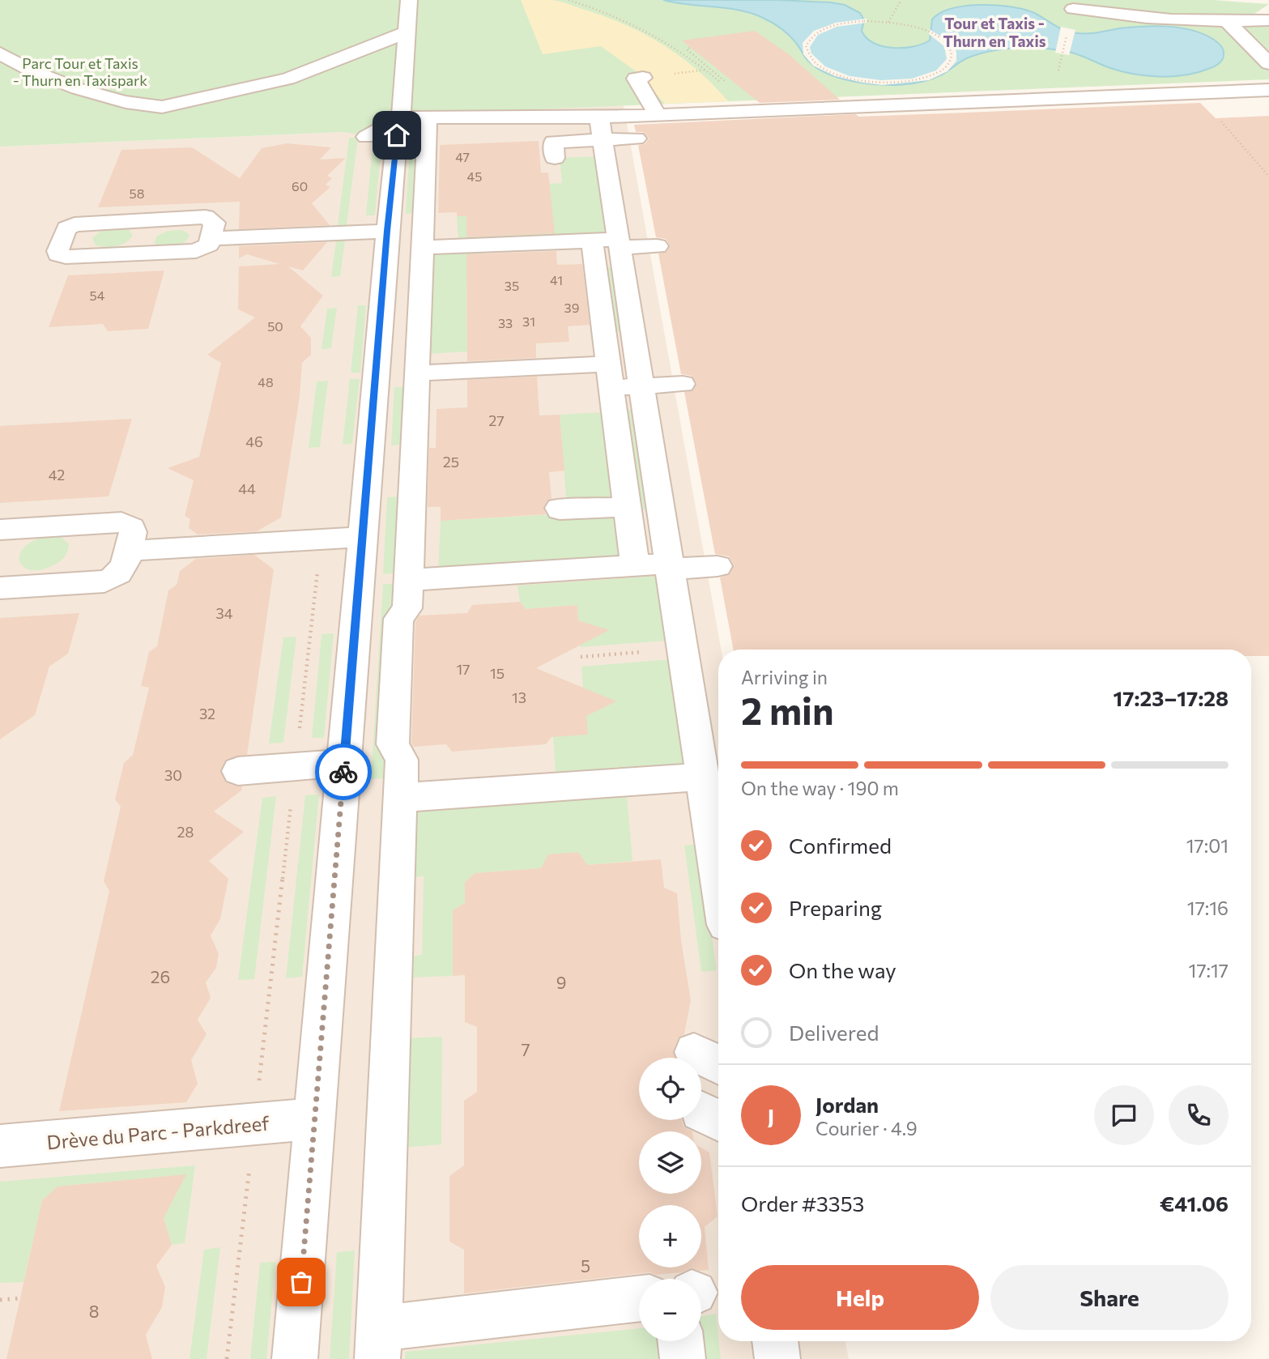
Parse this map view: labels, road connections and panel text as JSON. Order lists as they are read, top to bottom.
{
  "streets": {
    "street": ["Drève du Parc - Parkdreef"]
  },
  "districts": ["Tour et Taxis - Thurn en Taxis"],
  "parks": ["Parc Tour et Taxis - Thurn en Taxispark"],
  "house_numbers": [
    "47",
    "45",
    "60",
    "58",
    "41",
    "35",
    "54",
    "39",
    "31",
    "33",
    "50",
    "48",
    "27",
    "46",
    "25",
    "42",
    "44",
    "34",
    "17",
    "15",
    "13",
    "32",
    "30",
    "28",
    "26",
    "9",
    "7",
    "5",
    "8"
  ],
  "page": {
    "heading": ["2 min", "Arriving in", "17:23–17:28"],
    "panel": [
      "Jordan",
      "Courier · 4.9",
      "Order #3353",
      "€41.06"
    ],
    "bar": "On the way · 190 m",
    "list": [
      ["Confirmed", "17:01"],
      ["Preparing", "17:16"],
      ["On the way", "17:17"],
      "Delivered"
    ],
    "map_buttons": ["+", "−"],
    "round": "J",
    "buttons": ["Help", "Share"]
  }
}
